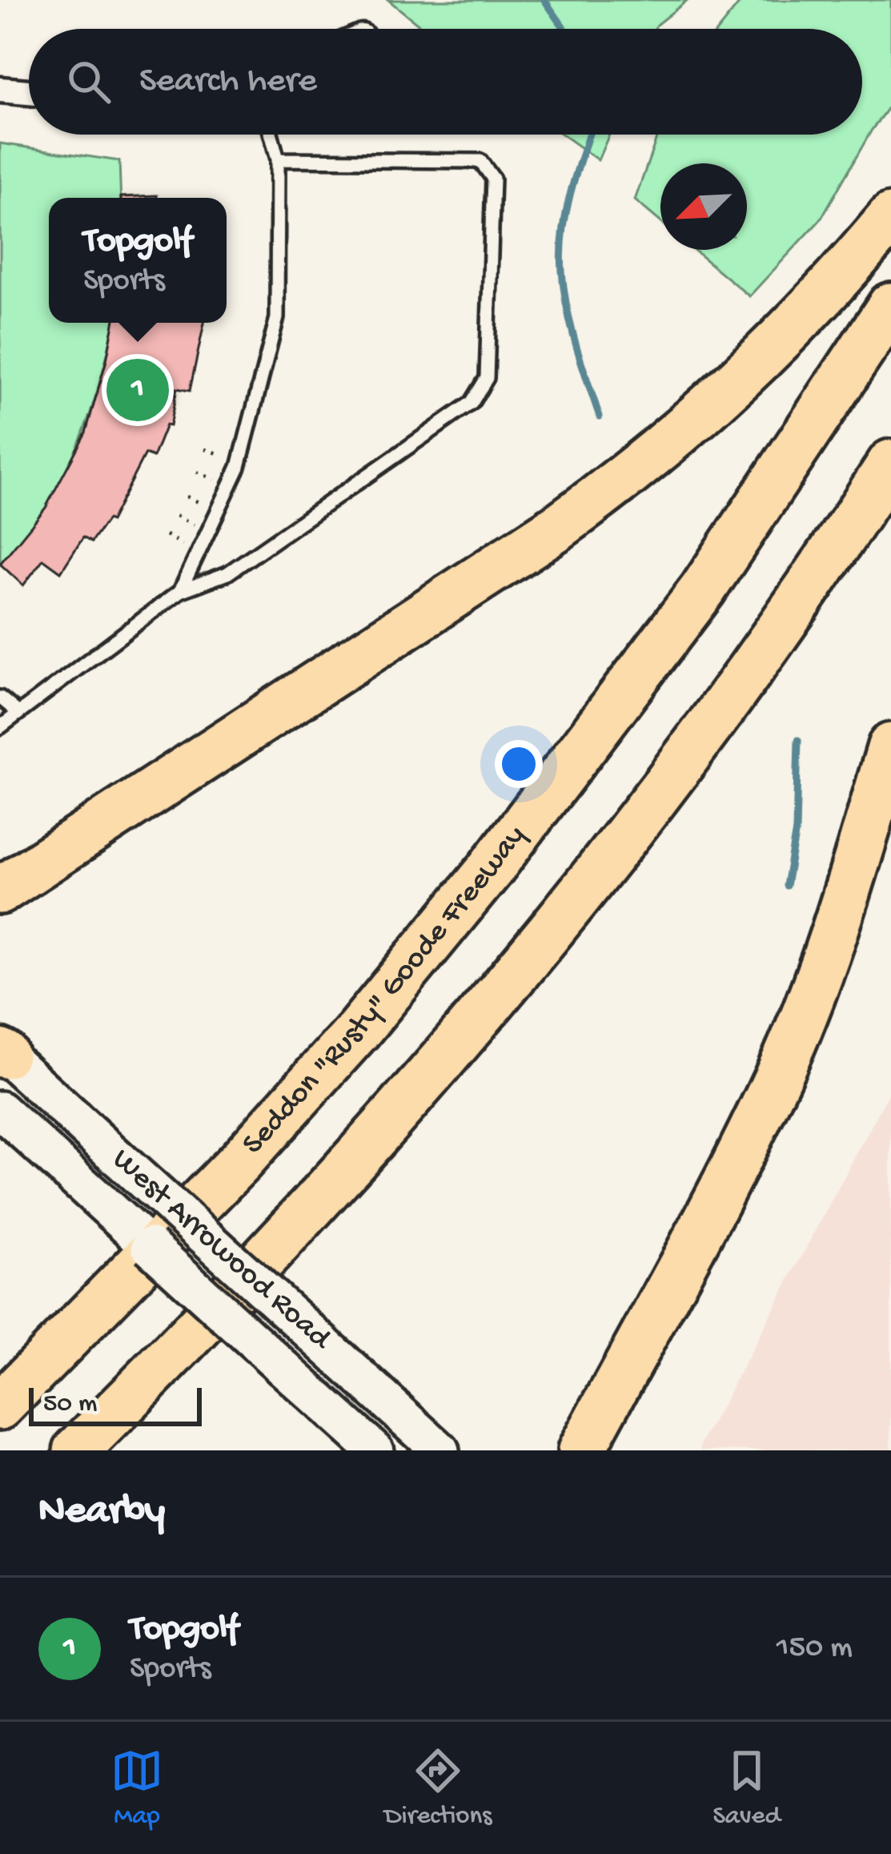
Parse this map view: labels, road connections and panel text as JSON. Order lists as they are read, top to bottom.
{
  "streets": {
    "highway": ["Seddon \"Rusty\" Goode Freeway"],
    "main road": ["West Arrowood Road"]
  },
  "scale_bar": "50 m",
  "north": "bottom left",
  "page": {
    "search": "Search here",
    "popup": ["Topgolf", "Sports"],
    "pins": "1",
    "scale": "50 m",
    "heading": "Nearby",
    "list": [
      {
        "mark": "1",
        "name": "Topgolf",
        "note": "Sports",
        "value": "150 m"
      }
    ],
    "nav": ["Map", "Directions", "Saved"]
  }
}
